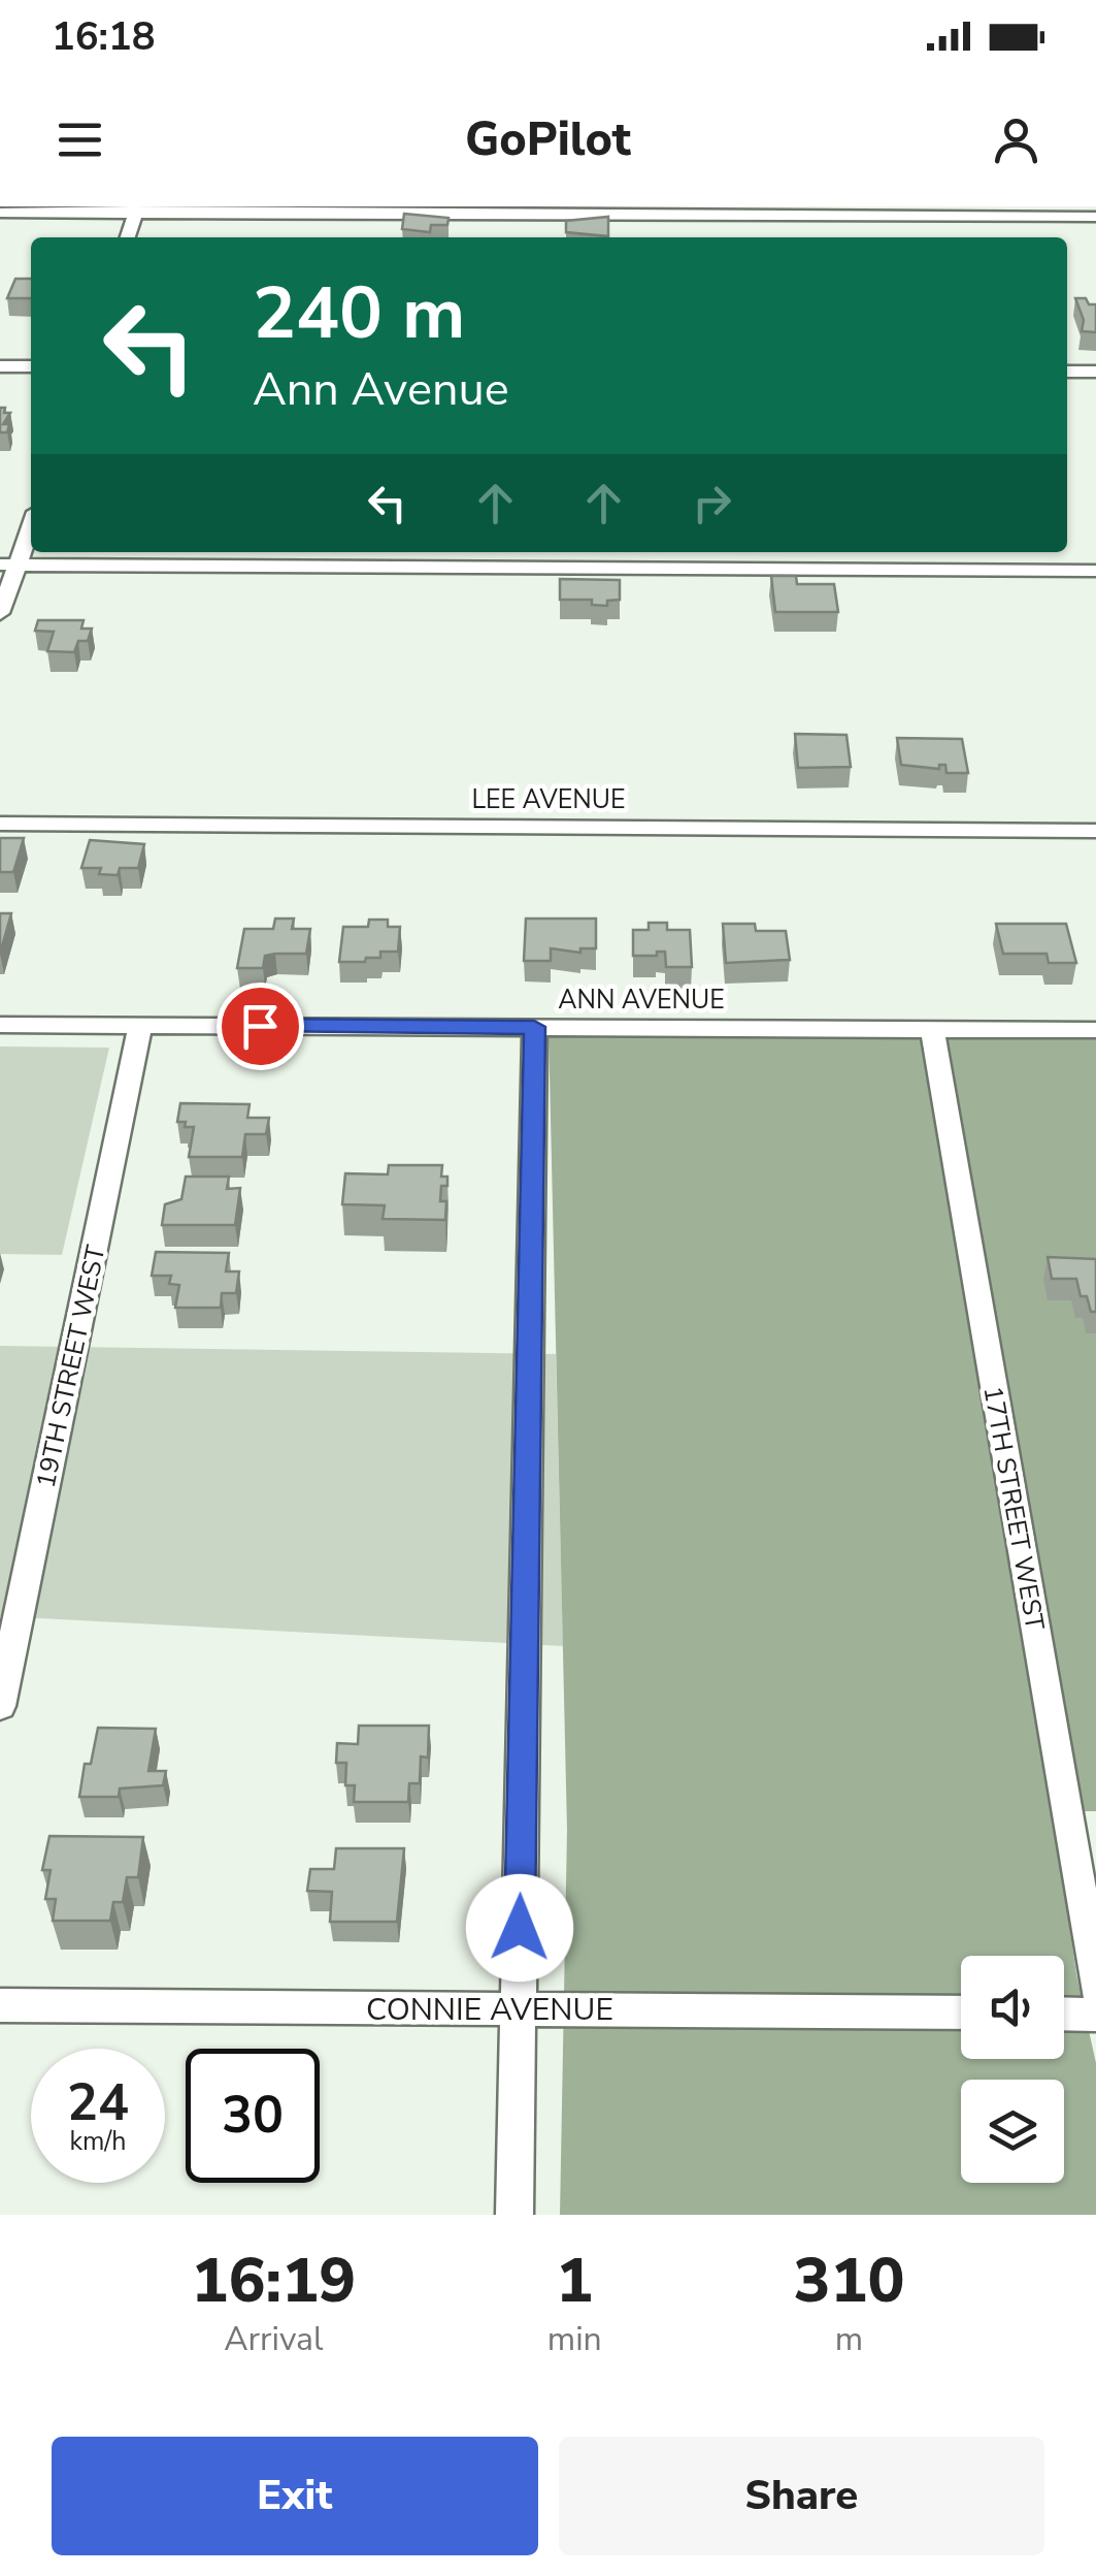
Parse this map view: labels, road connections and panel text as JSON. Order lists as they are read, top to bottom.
{
  "streets": {
    "street": [
      "LEE AVENUE",
      "ANN AVENUE",
      "19TH STREET WEST",
      "17TH STREET WEST",
      "CONNIE AVENUE"
    ]
  },
  "crossings": [
    ["ANN AVENUE", "19TH STREET WEST"],
    ["ANN AVENUE", "17TH STREET WEST"]
  ],
  "page": {
    "status": "16:18",
    "header": "GoPilot",
    "turn": ["240 m", "Ann Avenue"],
    "speed": "24 km/h",
    "limit": "30",
    "eta": [
      "16:19",
      "Arrival",
      "1",
      "min",
      "310",
      "m"
    ],
    "buttons": ["Exit", "Share"]
  }
}
